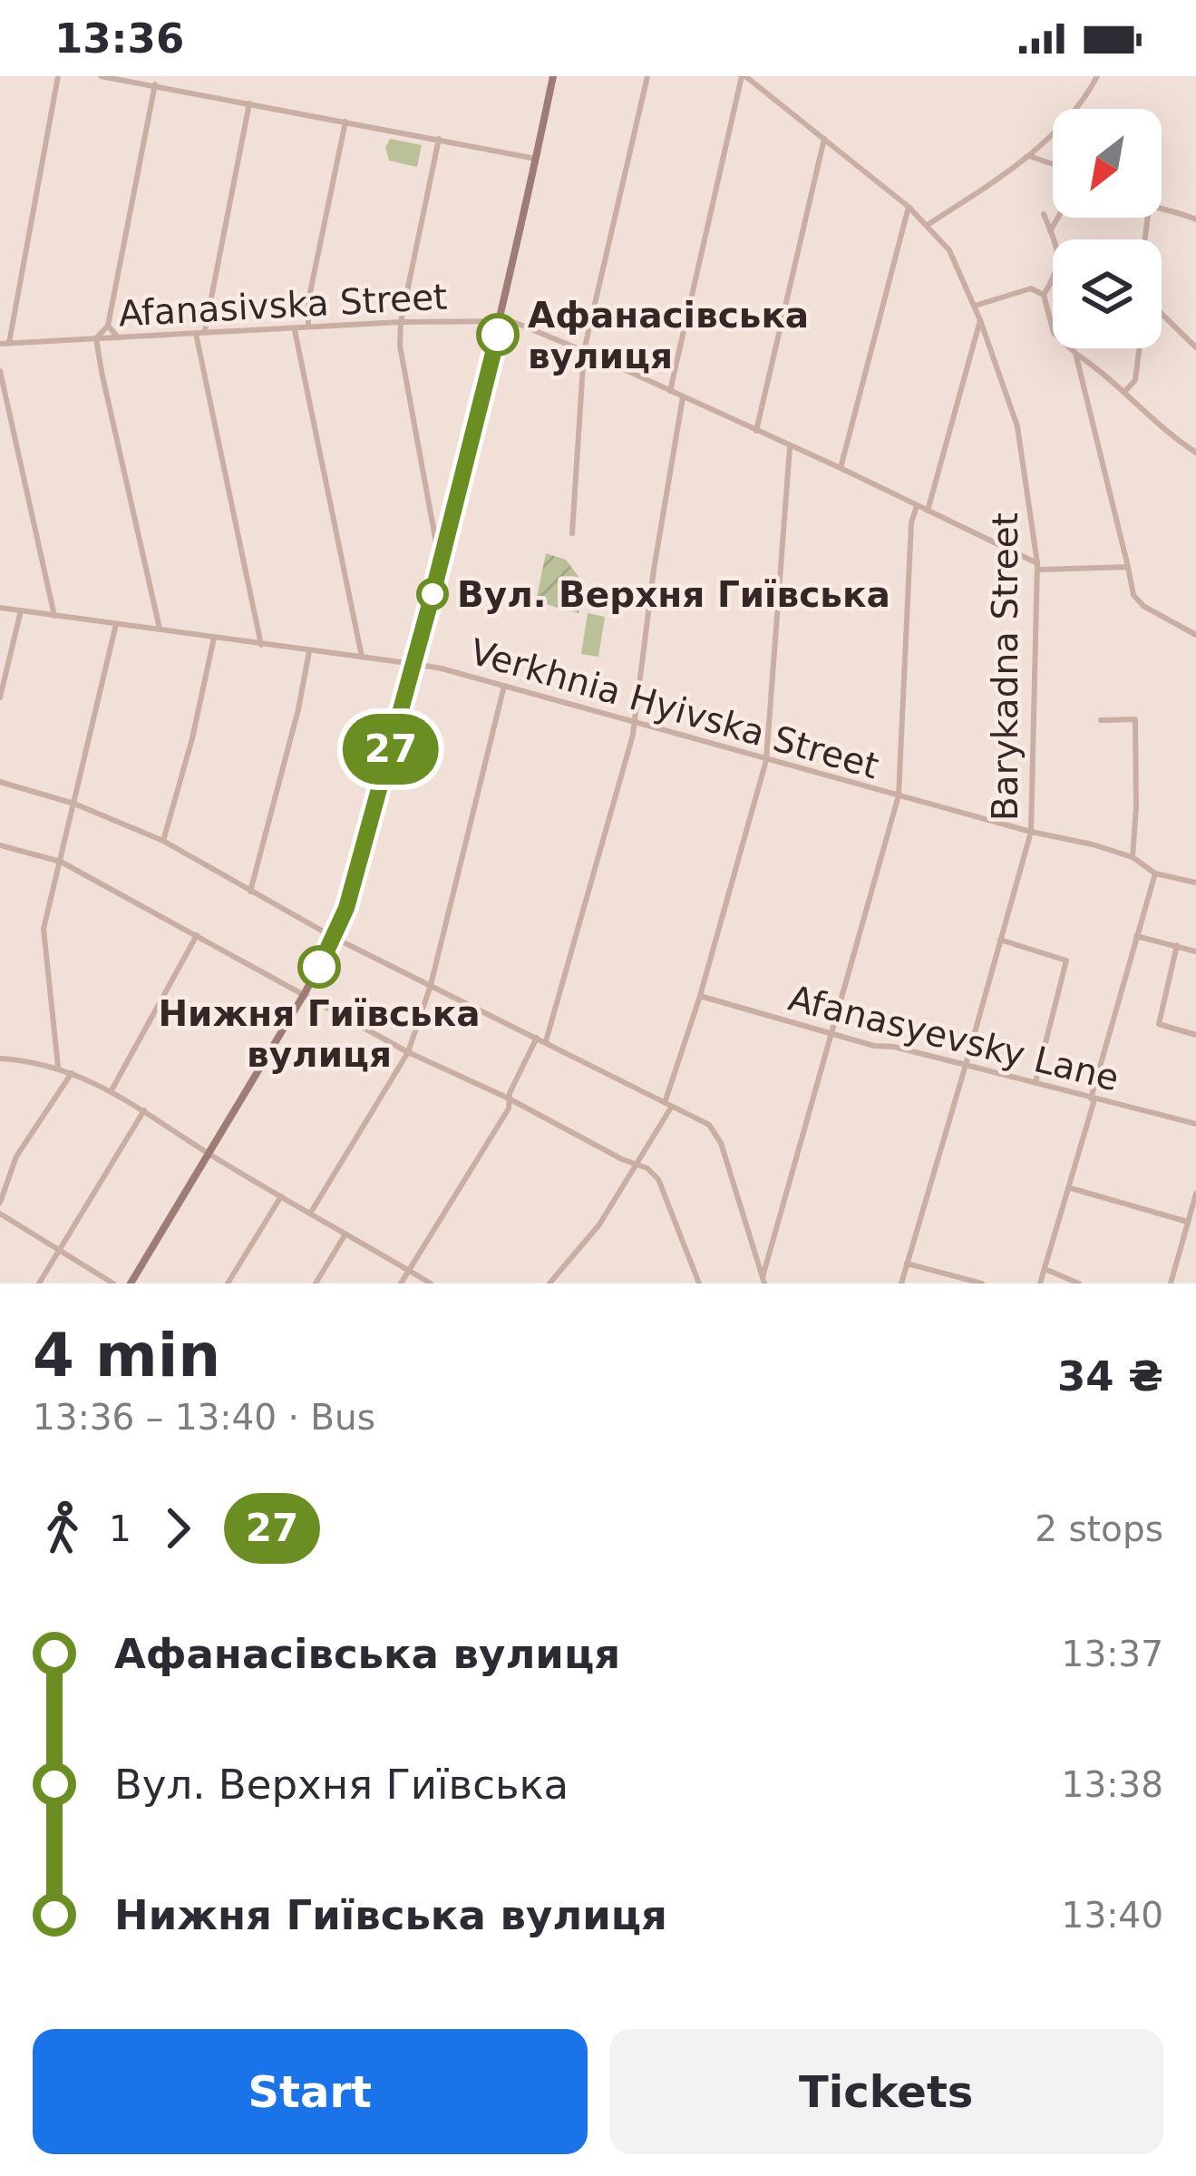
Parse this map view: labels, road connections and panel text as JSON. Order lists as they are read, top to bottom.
{
  "streets": {
    "street": [
      "Afanasivska Street",
      "Barykadna Street",
      "Verkhnia Hyivska Street",
      "Afanasyevsky Lane"
    ]
  },
  "crossings": [
    ["Afanasivska Street", "Barykadna Street"],
    ["Barykadna Street", "Verkhnia Hyivska Street"],
    ["Barykadna Street", "Afanasyevsky Lane"]
  ],
  "places": ["Афанасівська вулиця", "Вул. Верхня Гиївська", "Нижня Гиївська вулиця"],
  "lines": ["bus line 27"],
  "north": "bottom left",
  "page": {
    "status": "13:36",
    "on_map": "27",
    "heading": ["4 min", "13:36 – 13:40 · Bus", "34 ₴"],
    "legs": ["1", "27", "2 stops"],
    "list": [
      {
        "name": "Афанасівська вулиця",
        "value": "13:37"
      },
      {
        "name": "Вул. Верхня Гиївська",
        "value": "13:38"
      },
      {
        "name": "Нижня Гиївська вулиця",
        "value": "13:40"
      }
    ],
    "buttons": ["Start", "Tickets"]
  }
}
